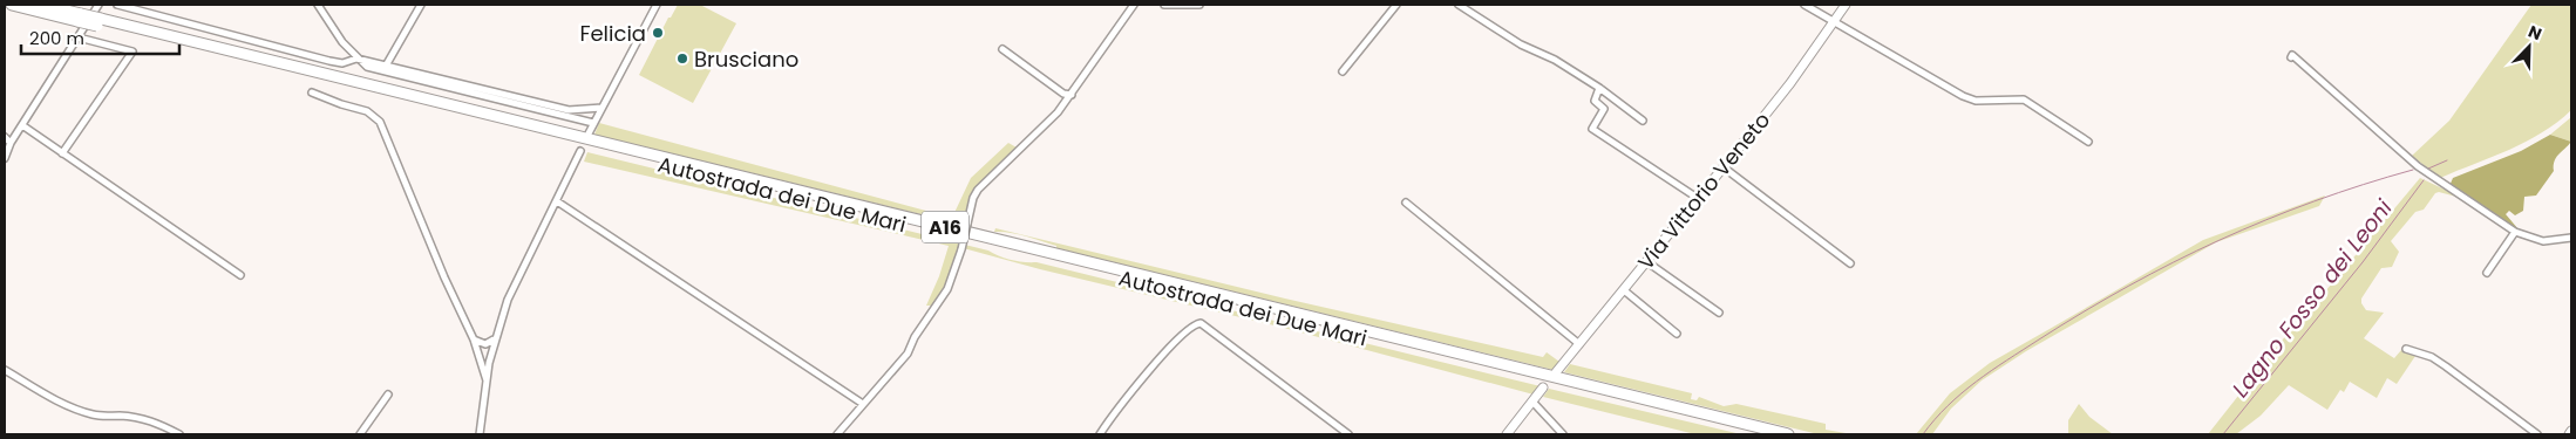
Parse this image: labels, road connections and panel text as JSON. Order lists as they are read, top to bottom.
{
  "streets": {
    "highway": ["Autostrada dei Due Mari", "A16"],
    "street": ["Via Vittorio Veneto"]
  },
  "water": ["Lagno Fosso dei Leoni"],
  "places": ["Felicia", "Brusciano"],
  "scale_bar": "200 m",
  "north": "top right"
}
